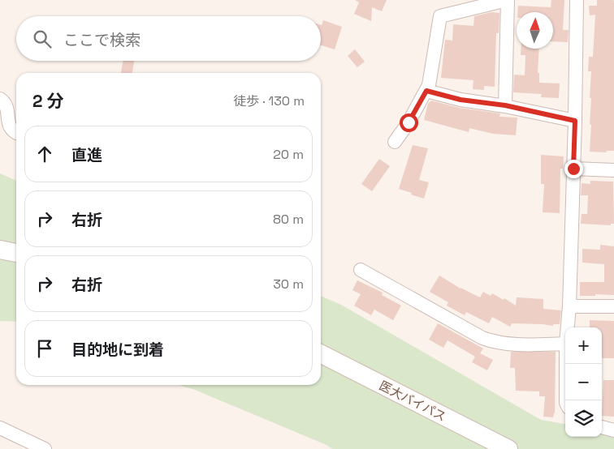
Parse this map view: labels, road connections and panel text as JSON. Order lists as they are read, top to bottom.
{
  "streets": {
    "main road": ["医大バイパス"]
  },
  "north": "top",
  "page": {
    "search": "ここで検索",
    "heading": ["2 分", "徒歩 · 130 m"],
    "list": [
      ["直進", "20 m"],
      ["右折", "80 m"],
      ["右折", "30 m"],
      "目的地に到着"
    ],
    "map_buttons": ["+", "−"]
  }
}
